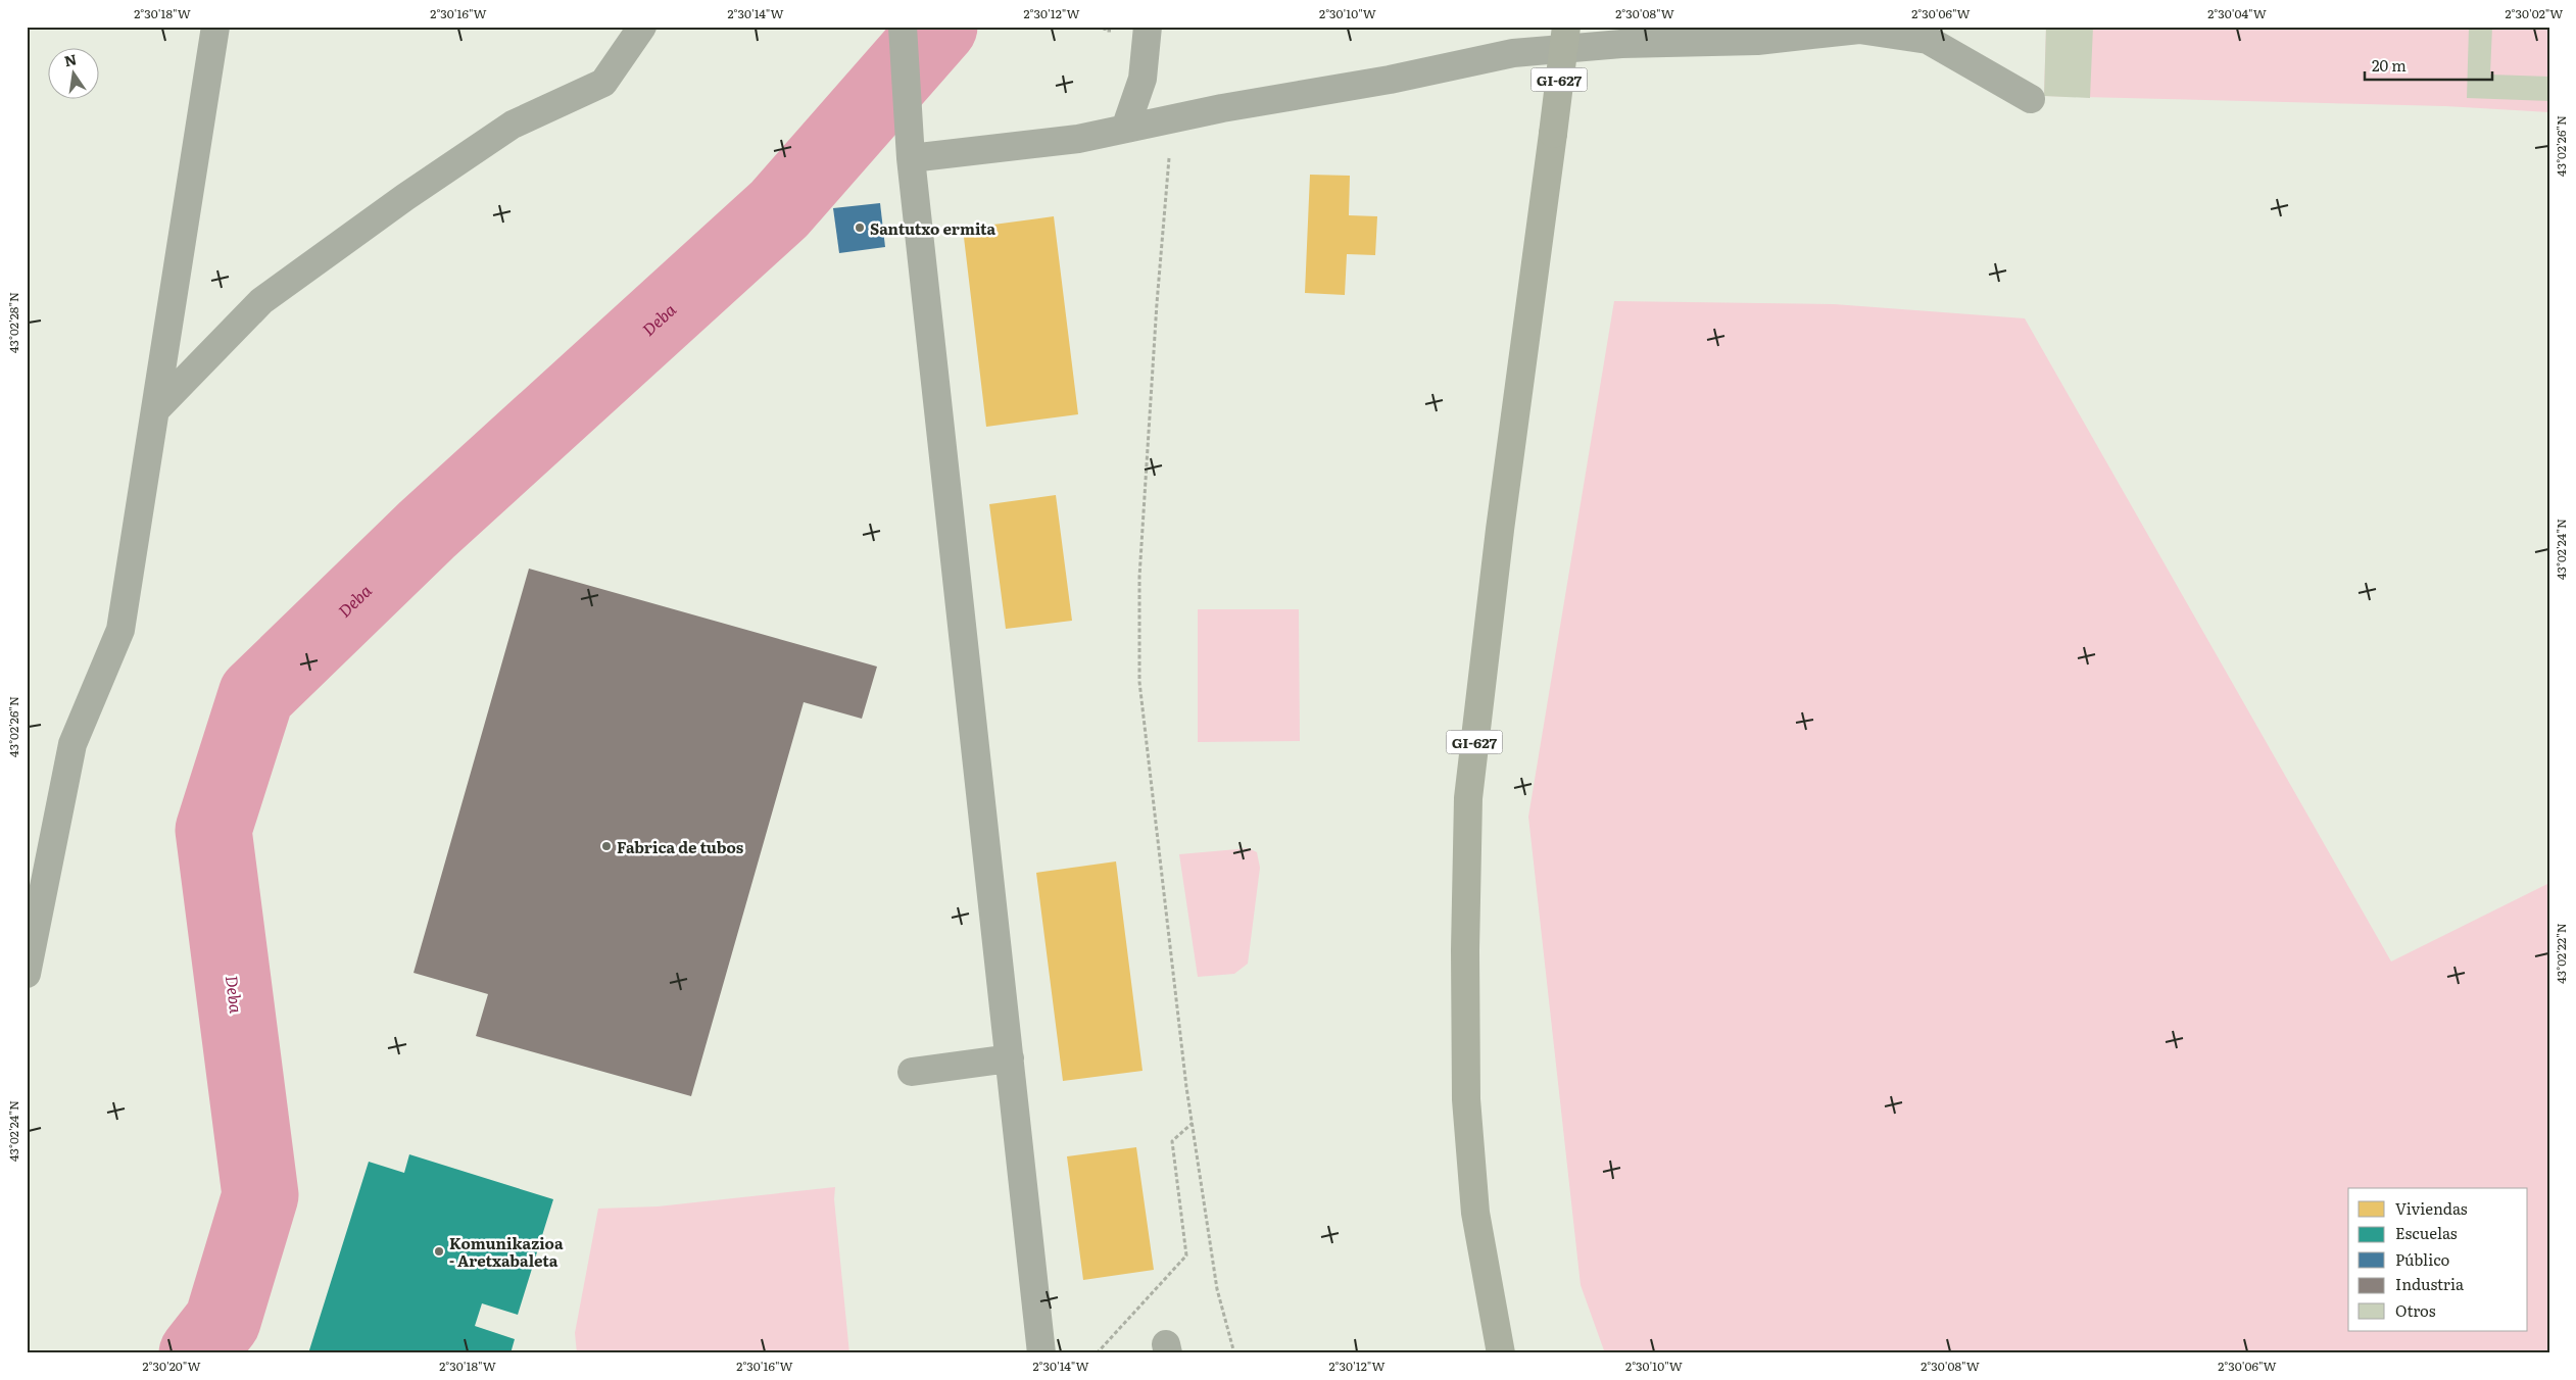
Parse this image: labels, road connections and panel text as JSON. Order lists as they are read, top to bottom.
{
  "streets": {
    "main road": ["GI-627"]
  },
  "water": ["Deba"],
  "places": ["Santutxo ermita", "Fabrica de tubos", "Komunikazioa - Aretxabaleta"],
  "legend": [
    "Viviendas",
    "Escuelas",
    "Público",
    "Industria",
    "Otros"
  ],
  "scale_bar": "20 m",
  "north": "top",
  "coordinates": [
    "2°30'18\"W",
    "2°30'16\"W",
    "2°30'14\"W",
    "2°30'12\"W",
    "2°30'10\"W",
    "2°30'08\"W",
    "2°30'06\"W",
    "2°30'04\"W",
    "2°30'02\"W",
    "43°02'26\"N",
    "43°02'28\"N",
    "43°02'24\"N",
    "43°02'22\"N",
    "2°30'20\"W"
  ]
}
